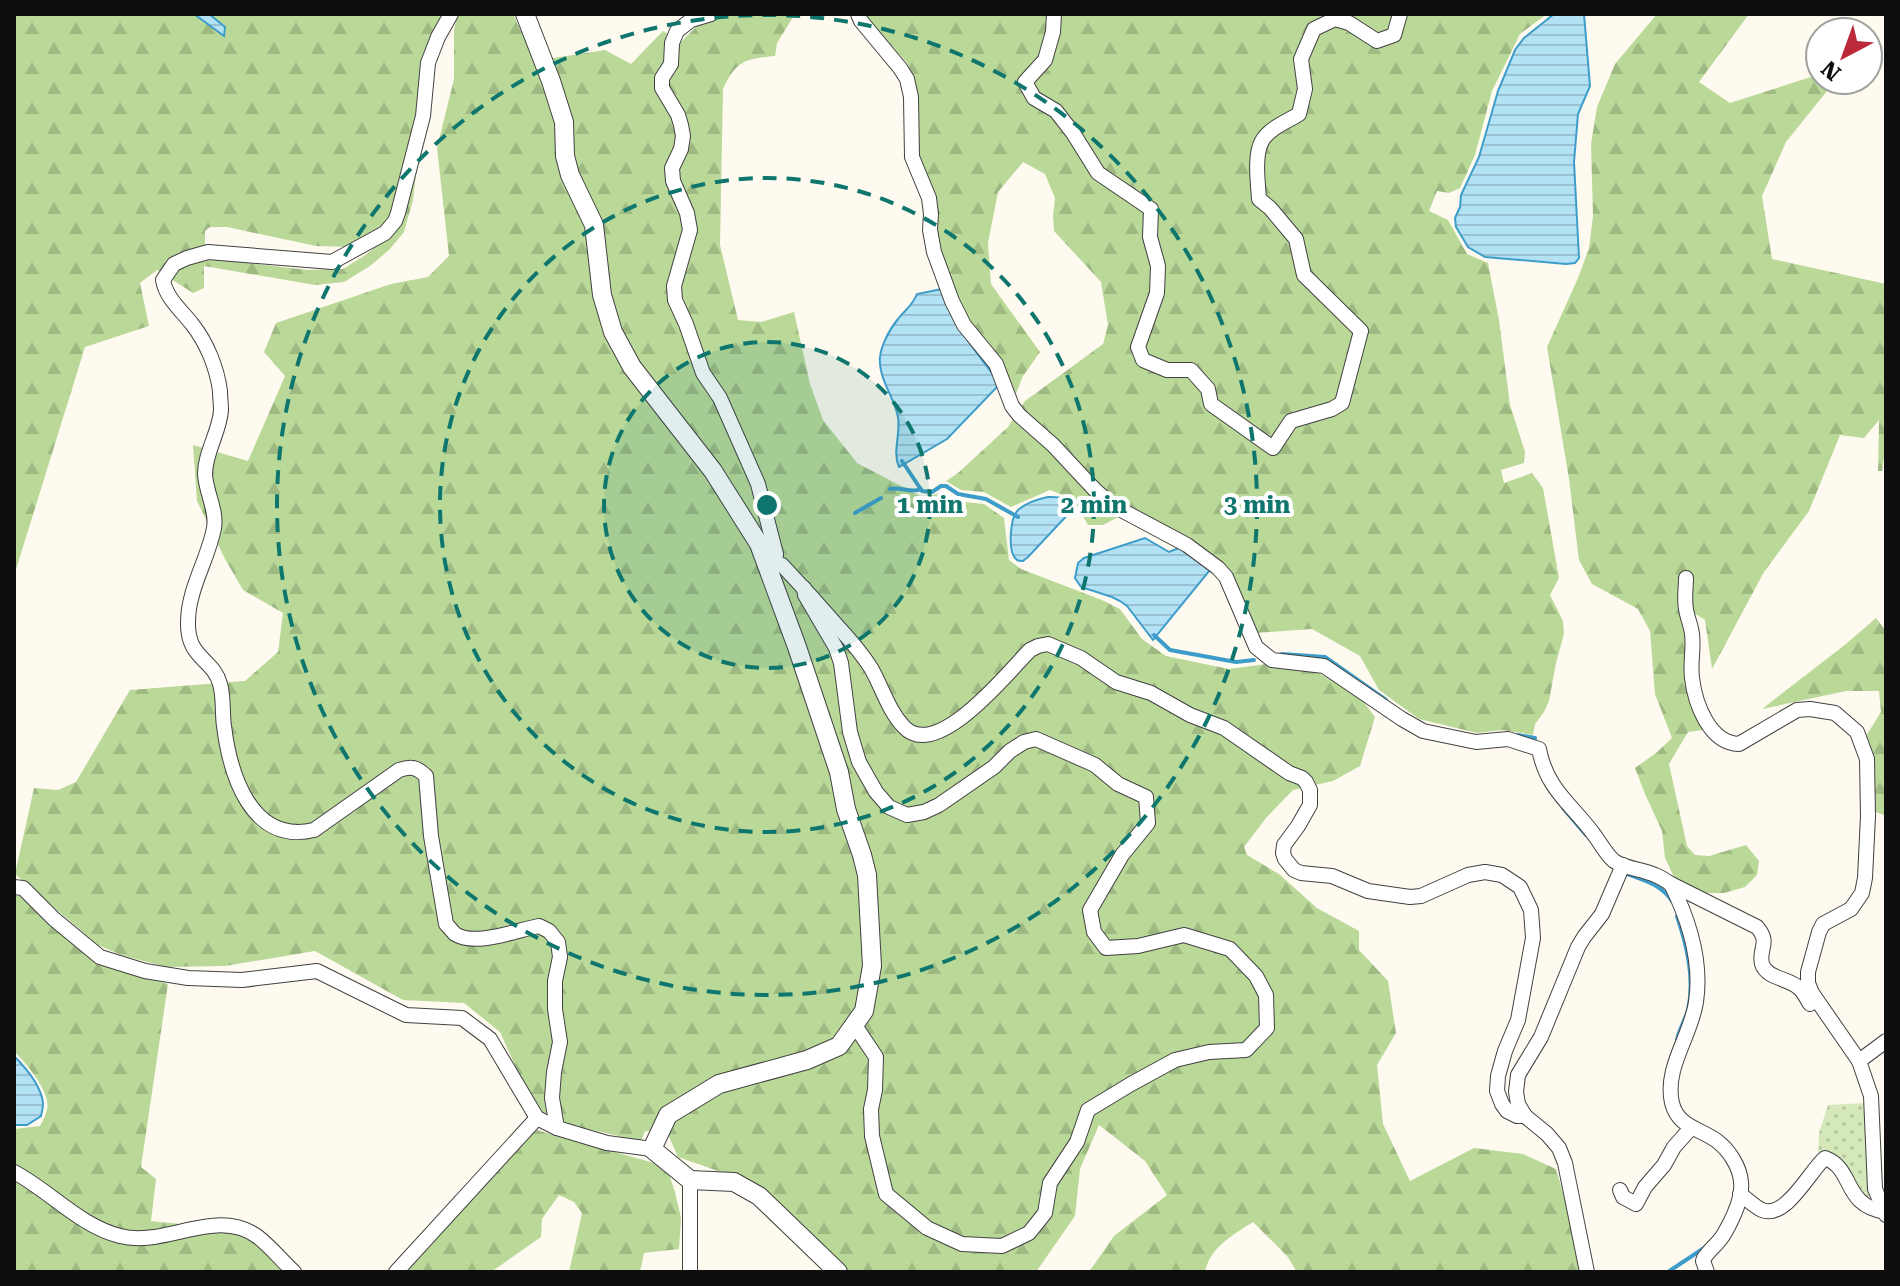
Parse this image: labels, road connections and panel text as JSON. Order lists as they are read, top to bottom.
{
  "north": "bottom left",
  "rings": ["1 min", "2 min", "3 min"]
}
